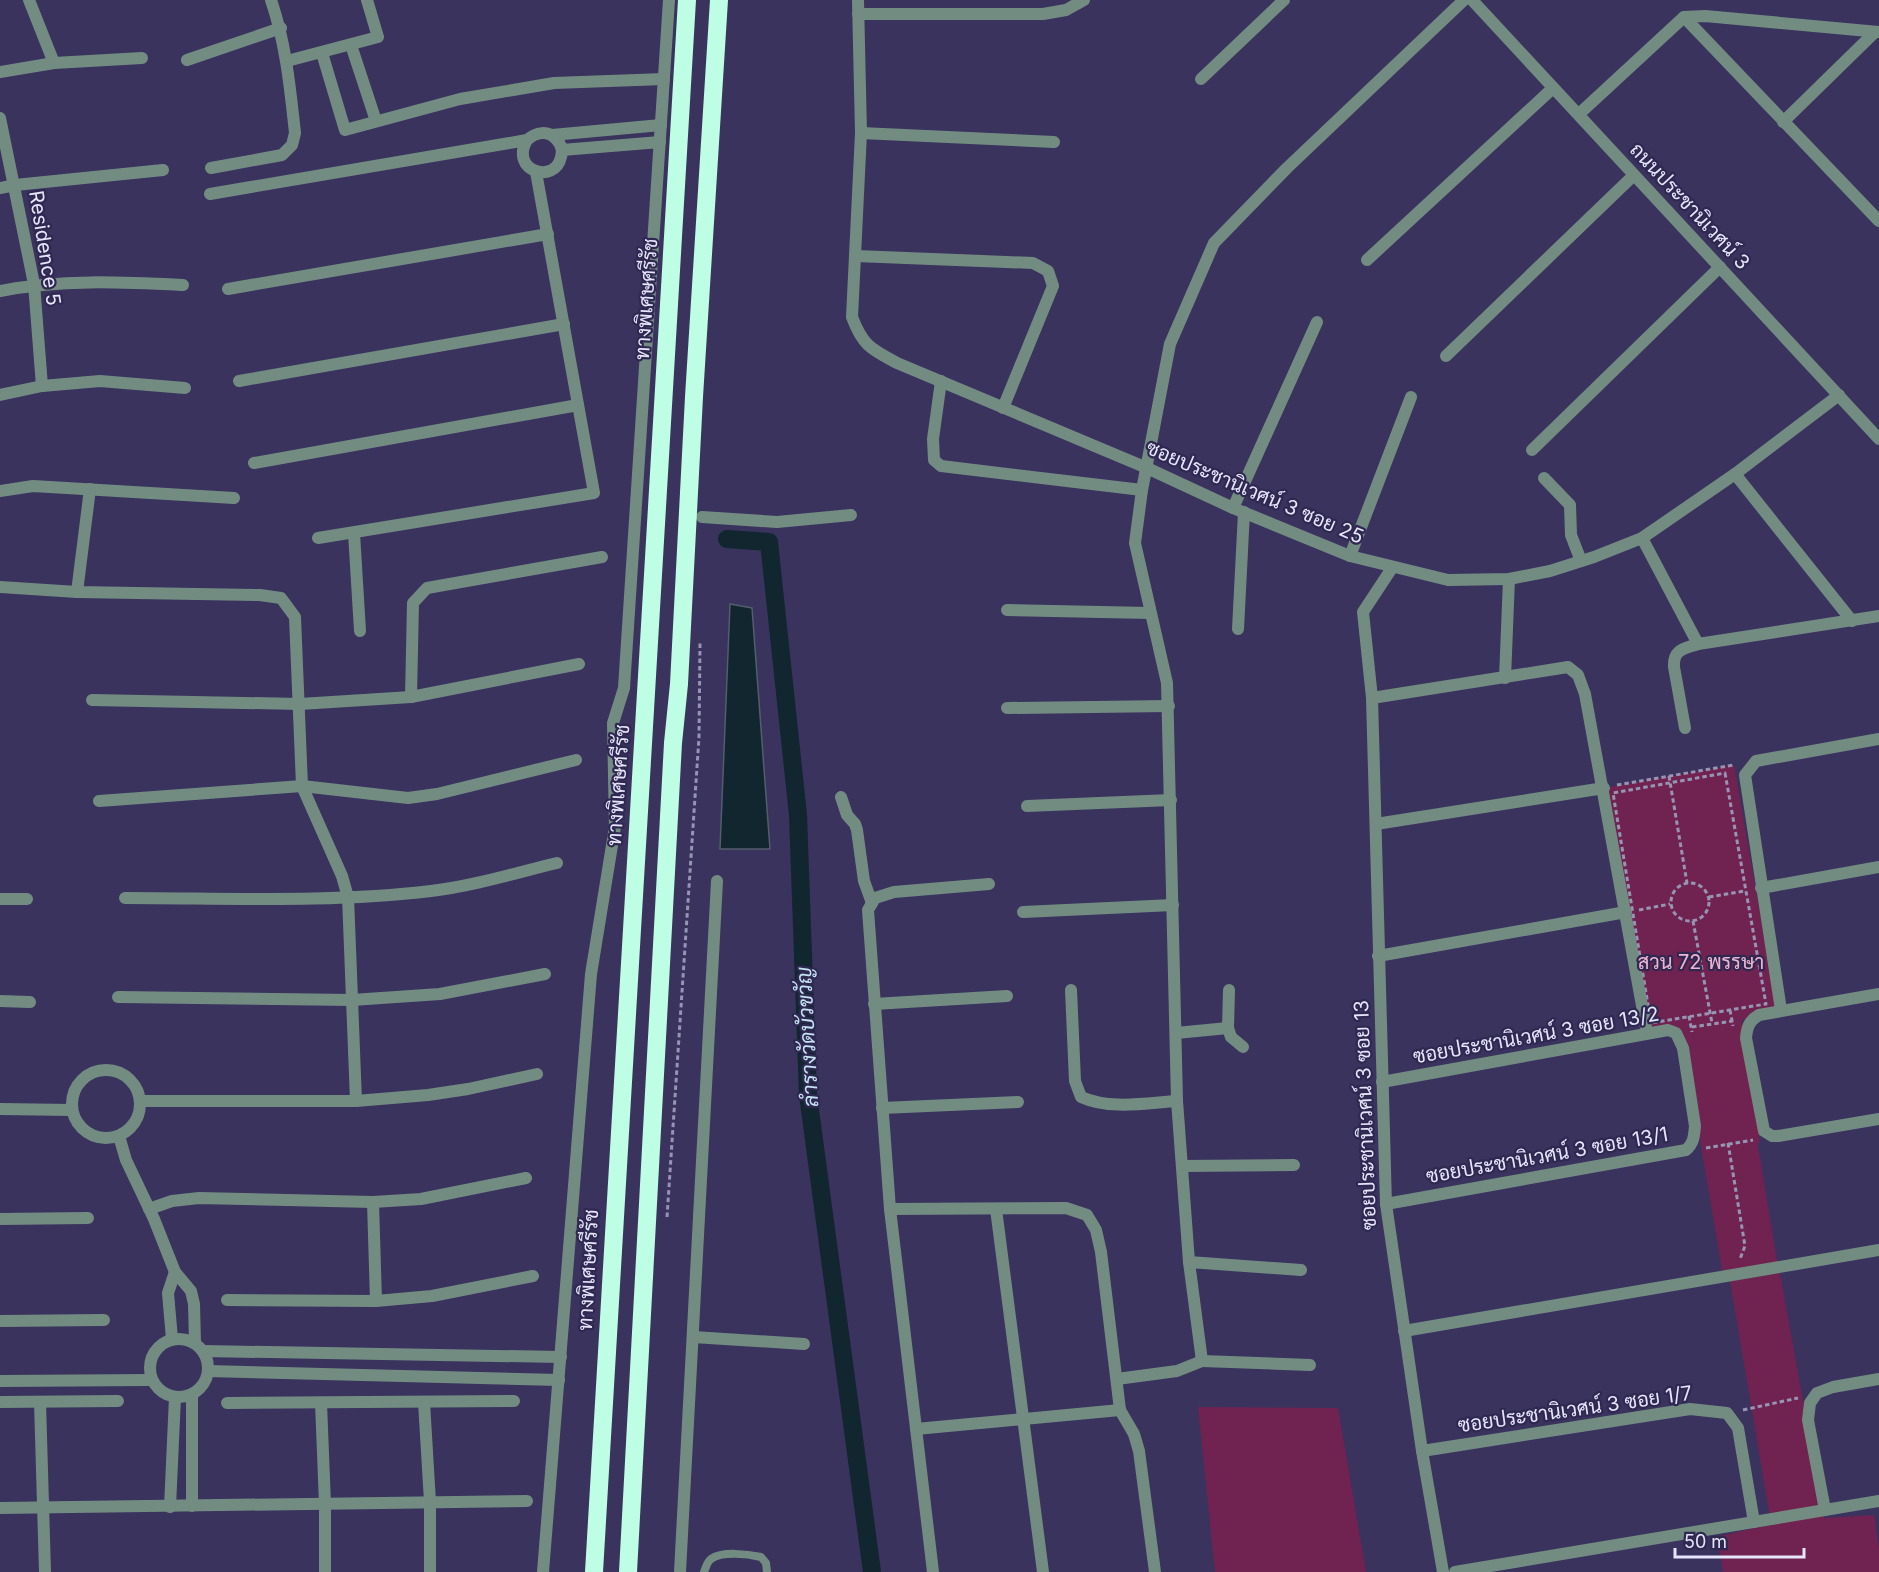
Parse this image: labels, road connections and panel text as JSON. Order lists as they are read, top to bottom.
{
  "streets": {
    "highway": ["ทางพิเศษศรีรัช"],
    "street": [
      "ถนนประชานิเวศน์ 3",
      "Residence 5",
      "ซอยประชานิเวศน์ 3 ซอย 25",
      "ซอยประชานิเวศน์ 3 ซอย 13/2",
      "ซอยประชานิเวศน์ 3 ซอย 13",
      "ซอยประชานิเวศน์ 3 ซอย 13/1",
      "ซอยประชานิเวศน์ 3 ซอย 1/7"
    ]
  },
  "crossings": [
    ["ถนนประชานิเวศน์ 3", "ซอยประชานิเวศน์ 3 ซอย 25"],
    ["ซอยประชานิเวศน์ 3 ซอย 25", "ซอยประชานิเวศน์ 3 ซอย 13"],
    ["ซอยประชานิเวศน์ 3 ซอย 13/2", "ซอยประชานิเวศน์ 3 ซอย 13"],
    ["ซอยประชานิเวศน์ 3 ซอย 13/2", "ซอยประชานิเวศน์ 3 ซอย 13/1"],
    ["ซอยประชานิเวศน์ 3 ซอย 13", "ซอยประชานิเวศน์ 3 ซอย 13/1"],
    ["ซอยประชานิเวศน์ 3 ซอย 13", "ซอยประชานิเวศน์ 3 ซอย 1/7"]
  ],
  "water": ["ลำรางวัดบัวขวัญ"],
  "parks": ["สวน 72 พรรษา"],
  "scale_bar": "50 m"
}
